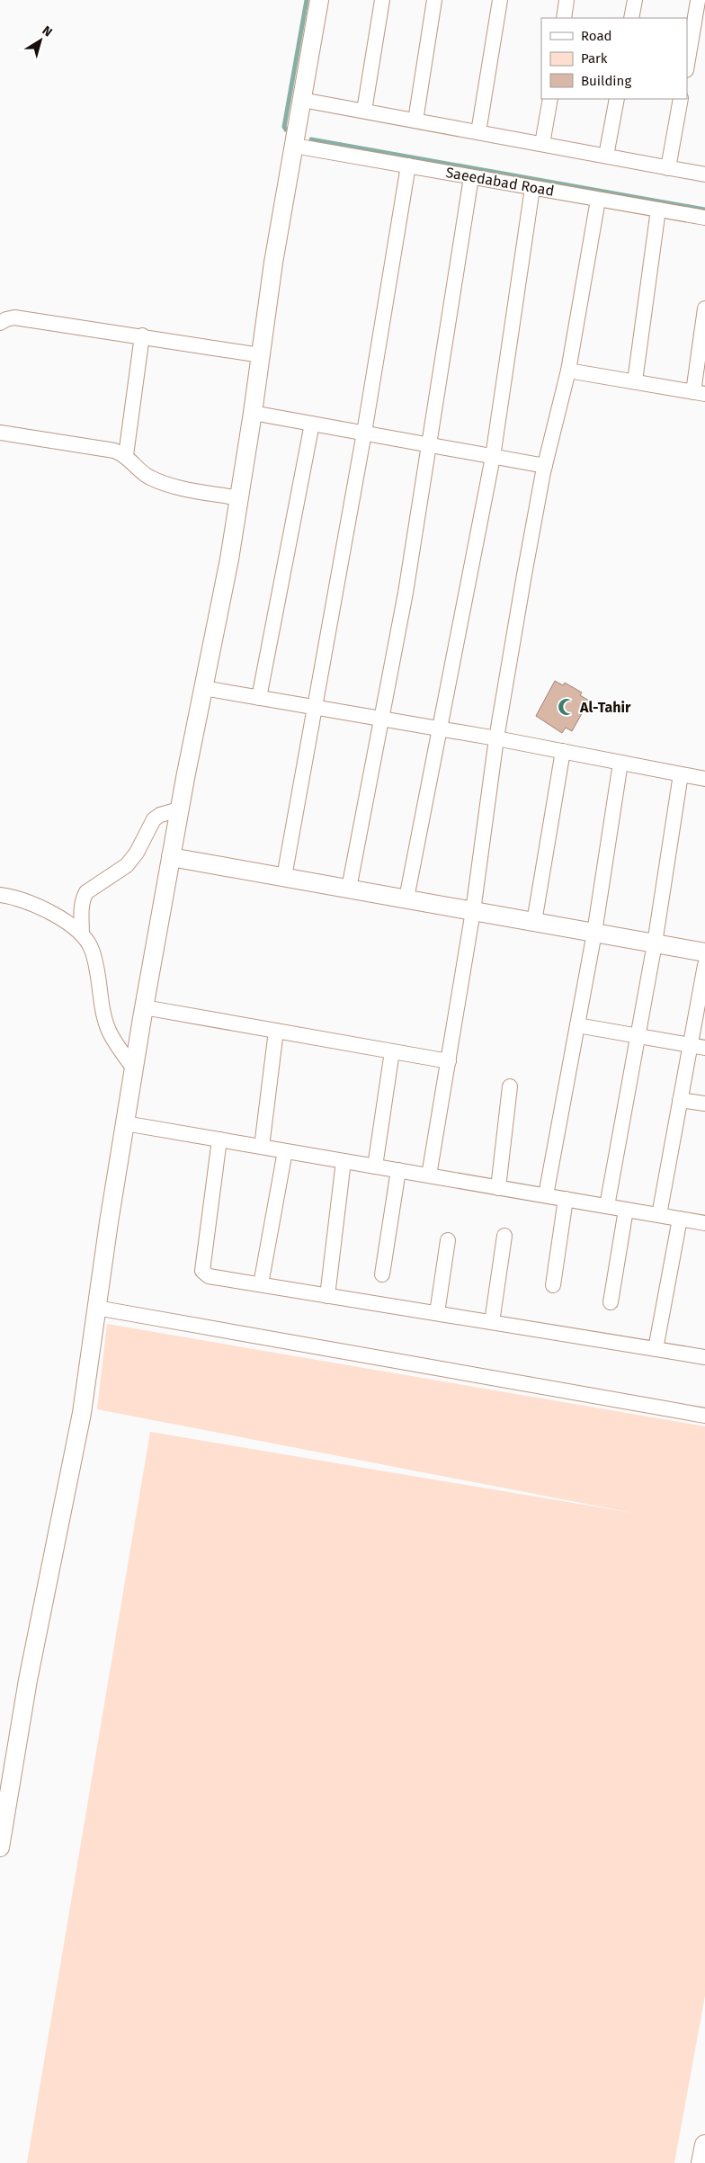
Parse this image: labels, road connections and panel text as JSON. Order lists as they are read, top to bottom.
{
  "streets": {
    "street": ["Saeedabad Road"]
  },
  "places": {
    "mosque": ["Al-Tahir"]
  },
  "legend": ["Road", "Park", "Building"],
  "north": "top right"
}
